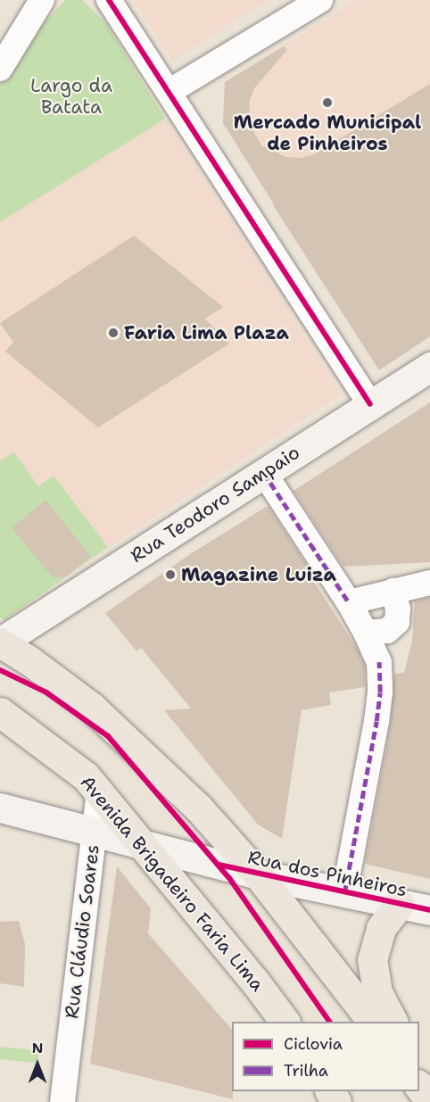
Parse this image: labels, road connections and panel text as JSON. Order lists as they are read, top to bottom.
{
  "streets": {
    "highway": ["Avenida Brigadeiro Faria Lima"],
    "main road": ["Rua Teodoro Sampaio", "Rua dos Pinheiros"],
    "street": ["Rua Cláudio Soares"]
  },
  "crossings": [
    ["Rua dos Pinheiros", "Avenida Brigadeiro Faria Lima"],
    ["Rua dos Pinheiros", "Rua Cláudio Soares"],
    ["Avenida Brigadeiro Faria Lima", "Rua Cláudio Soares"]
  ],
  "parks": ["Largo da Batata"],
  "places": ["Mercado Municipal de Pinheiros", "Faria Lima Plaza", "Magazine Luiza"],
  "legend": ["Ciclovia", "Trilha"],
  "north": "top"
}
